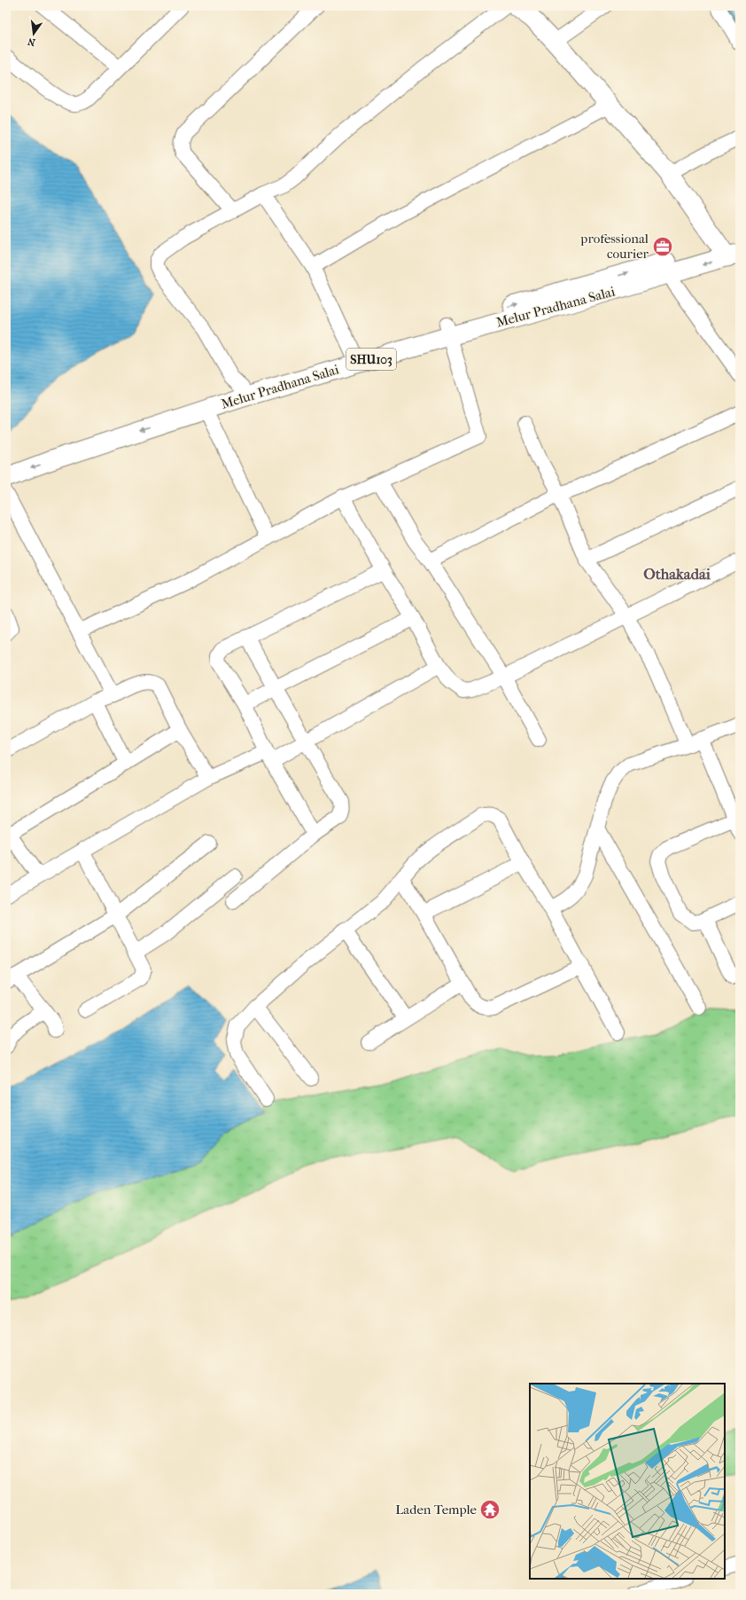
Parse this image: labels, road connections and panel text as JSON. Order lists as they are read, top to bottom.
{
  "streets": {
    "main road": ["Melur Pradhana Salai", "SHU103"]
  },
  "districts": ["Othakadai"],
  "places": {
    "office": ["professional courier"],
    "temple": ["Laden Temple"]
  },
  "north": "bottom"
}
